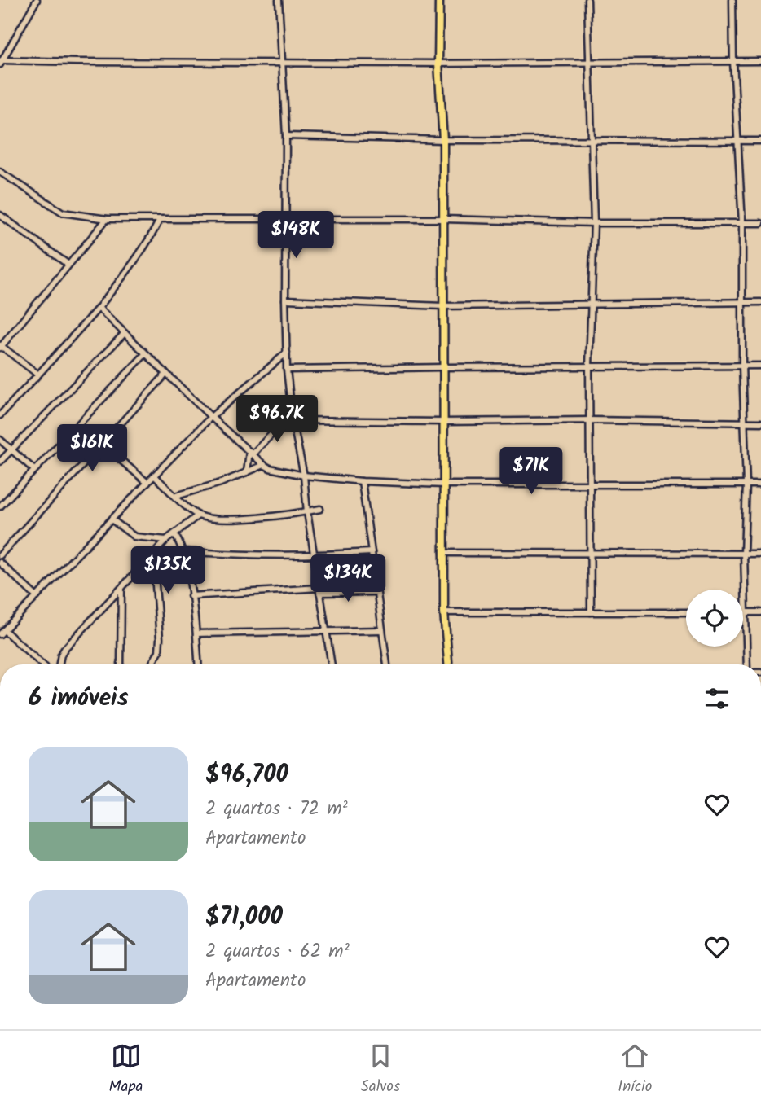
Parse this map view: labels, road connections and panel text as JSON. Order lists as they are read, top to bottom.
{
  "page": {
    "price": [
      "$148K",
      "$96.7K",
      "$161K",
      "$71K",
      "$135K",
      "$134K"
    ],
    "heading": "6 imóveis",
    "list": [
      {
        "name": "$96,700",
        "note": "2 quartos · 72 m² · Apartamento"
      },
      {
        "name": "$71,000",
        "note": "2 quartos · 62 m² · Apartamento"
      }
    ],
    "tabs": ["Mapa", "Salvos", "Início"]
  }
}
